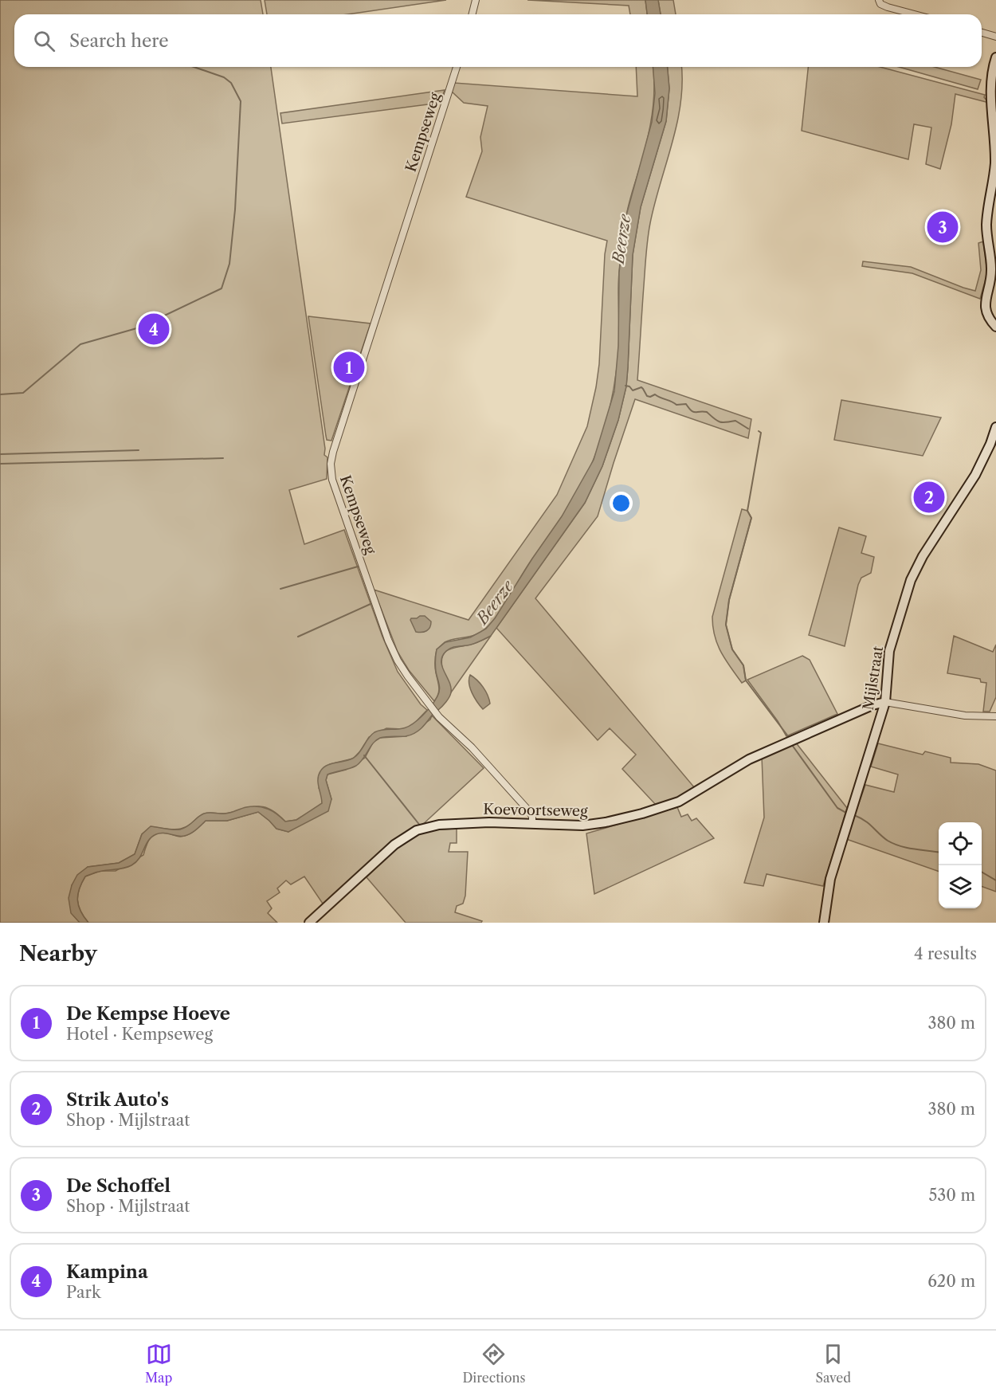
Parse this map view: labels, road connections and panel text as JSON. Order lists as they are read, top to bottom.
{
  "streets": {
    "street": ["Kempseweg", "Mijlstraat", "Koevoortseweg"]
  },
  "crossings": [
    ["Kempseweg", "Koevoortseweg"],
    ["Mijlstraat", "Koevoortseweg"]
  ],
  "water": ["Beerze"],
  "page": {
    "search": "Search here",
    "pins": [
      "3",
      "4",
      "1",
      "2"
    ],
    "heading": ["Nearby", "4 results"],
    "list": [
      {
        "mark": "1",
        "name": "De Kempse Hoeve",
        "note": "Hotel · Kempseweg",
        "value": "380 m"
      },
      {
        "mark": "2",
        "name": "Strik Auto's",
        "note": "Shop · Mijlstraat",
        "value": "380 m"
      },
      {
        "mark": "3",
        "name": "De Schoffel",
        "note": "Shop · Mijlstraat",
        "value": "530 m"
      },
      {
        "mark": "4",
        "name": "Kampina",
        "note": "Park",
        "value": "620 m"
      }
    ],
    "nav": ["Map", "Directions", "Saved"]
  }
}
